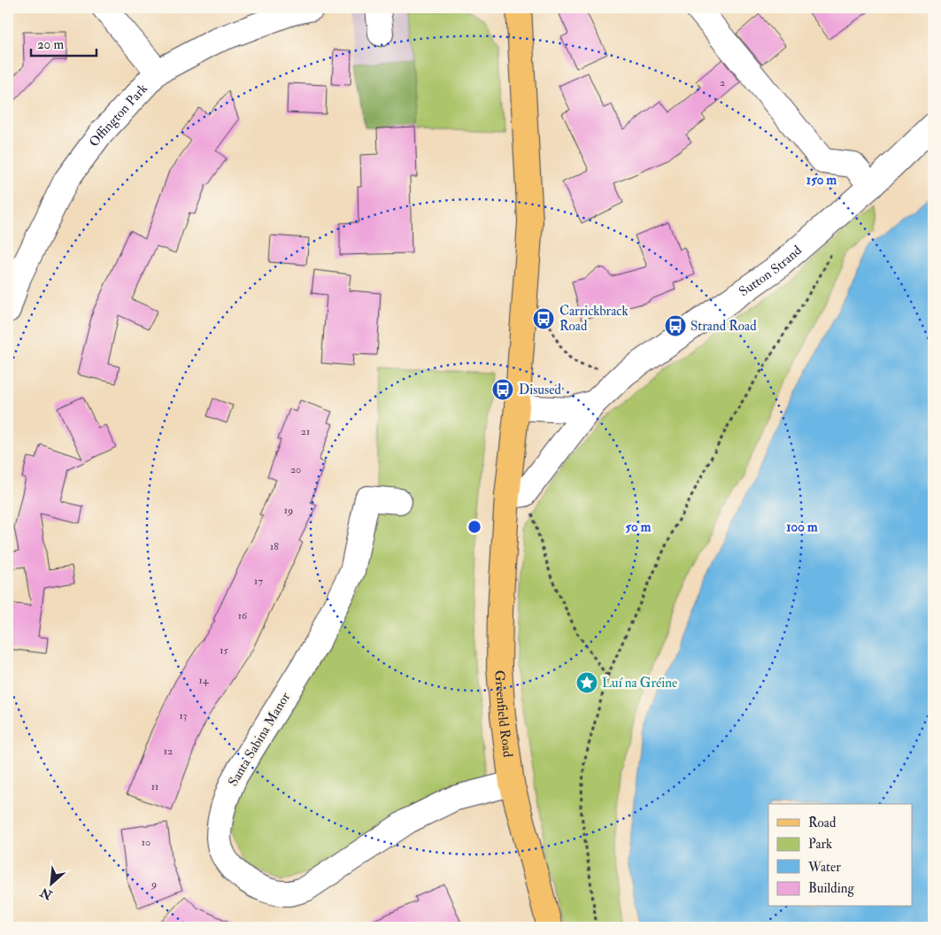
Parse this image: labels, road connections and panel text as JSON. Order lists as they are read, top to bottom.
{
  "streets": {
    "main road": ["Greenfield Road"],
    "street": ["Offington Park", "Sutton Strand", "Santa Sabina Manor"]
  },
  "crossings": [
    ["Sutton Strand", "Greenfield Road"],
    ["Greenfield Road", "Santa Sabina Manor"]
  ],
  "places": {
    "bus stop": ["Carrickbrack Road", "Strand Road", "Disused"],
    "place": ["Luí na Gréine"]
  },
  "house_numbers": [
    "2",
    "21",
    "20",
    "19",
    "18",
    "17",
    "16",
    "15",
    "14",
    "13",
    "12",
    "11",
    "10",
    "9"
  ],
  "legend": [
    "Road",
    "Park",
    "Water",
    "Building"
  ],
  "scale_bar": "20 m",
  "north": "bottom left",
  "rings": ["150 m", "50 m", "100 m"]
}
